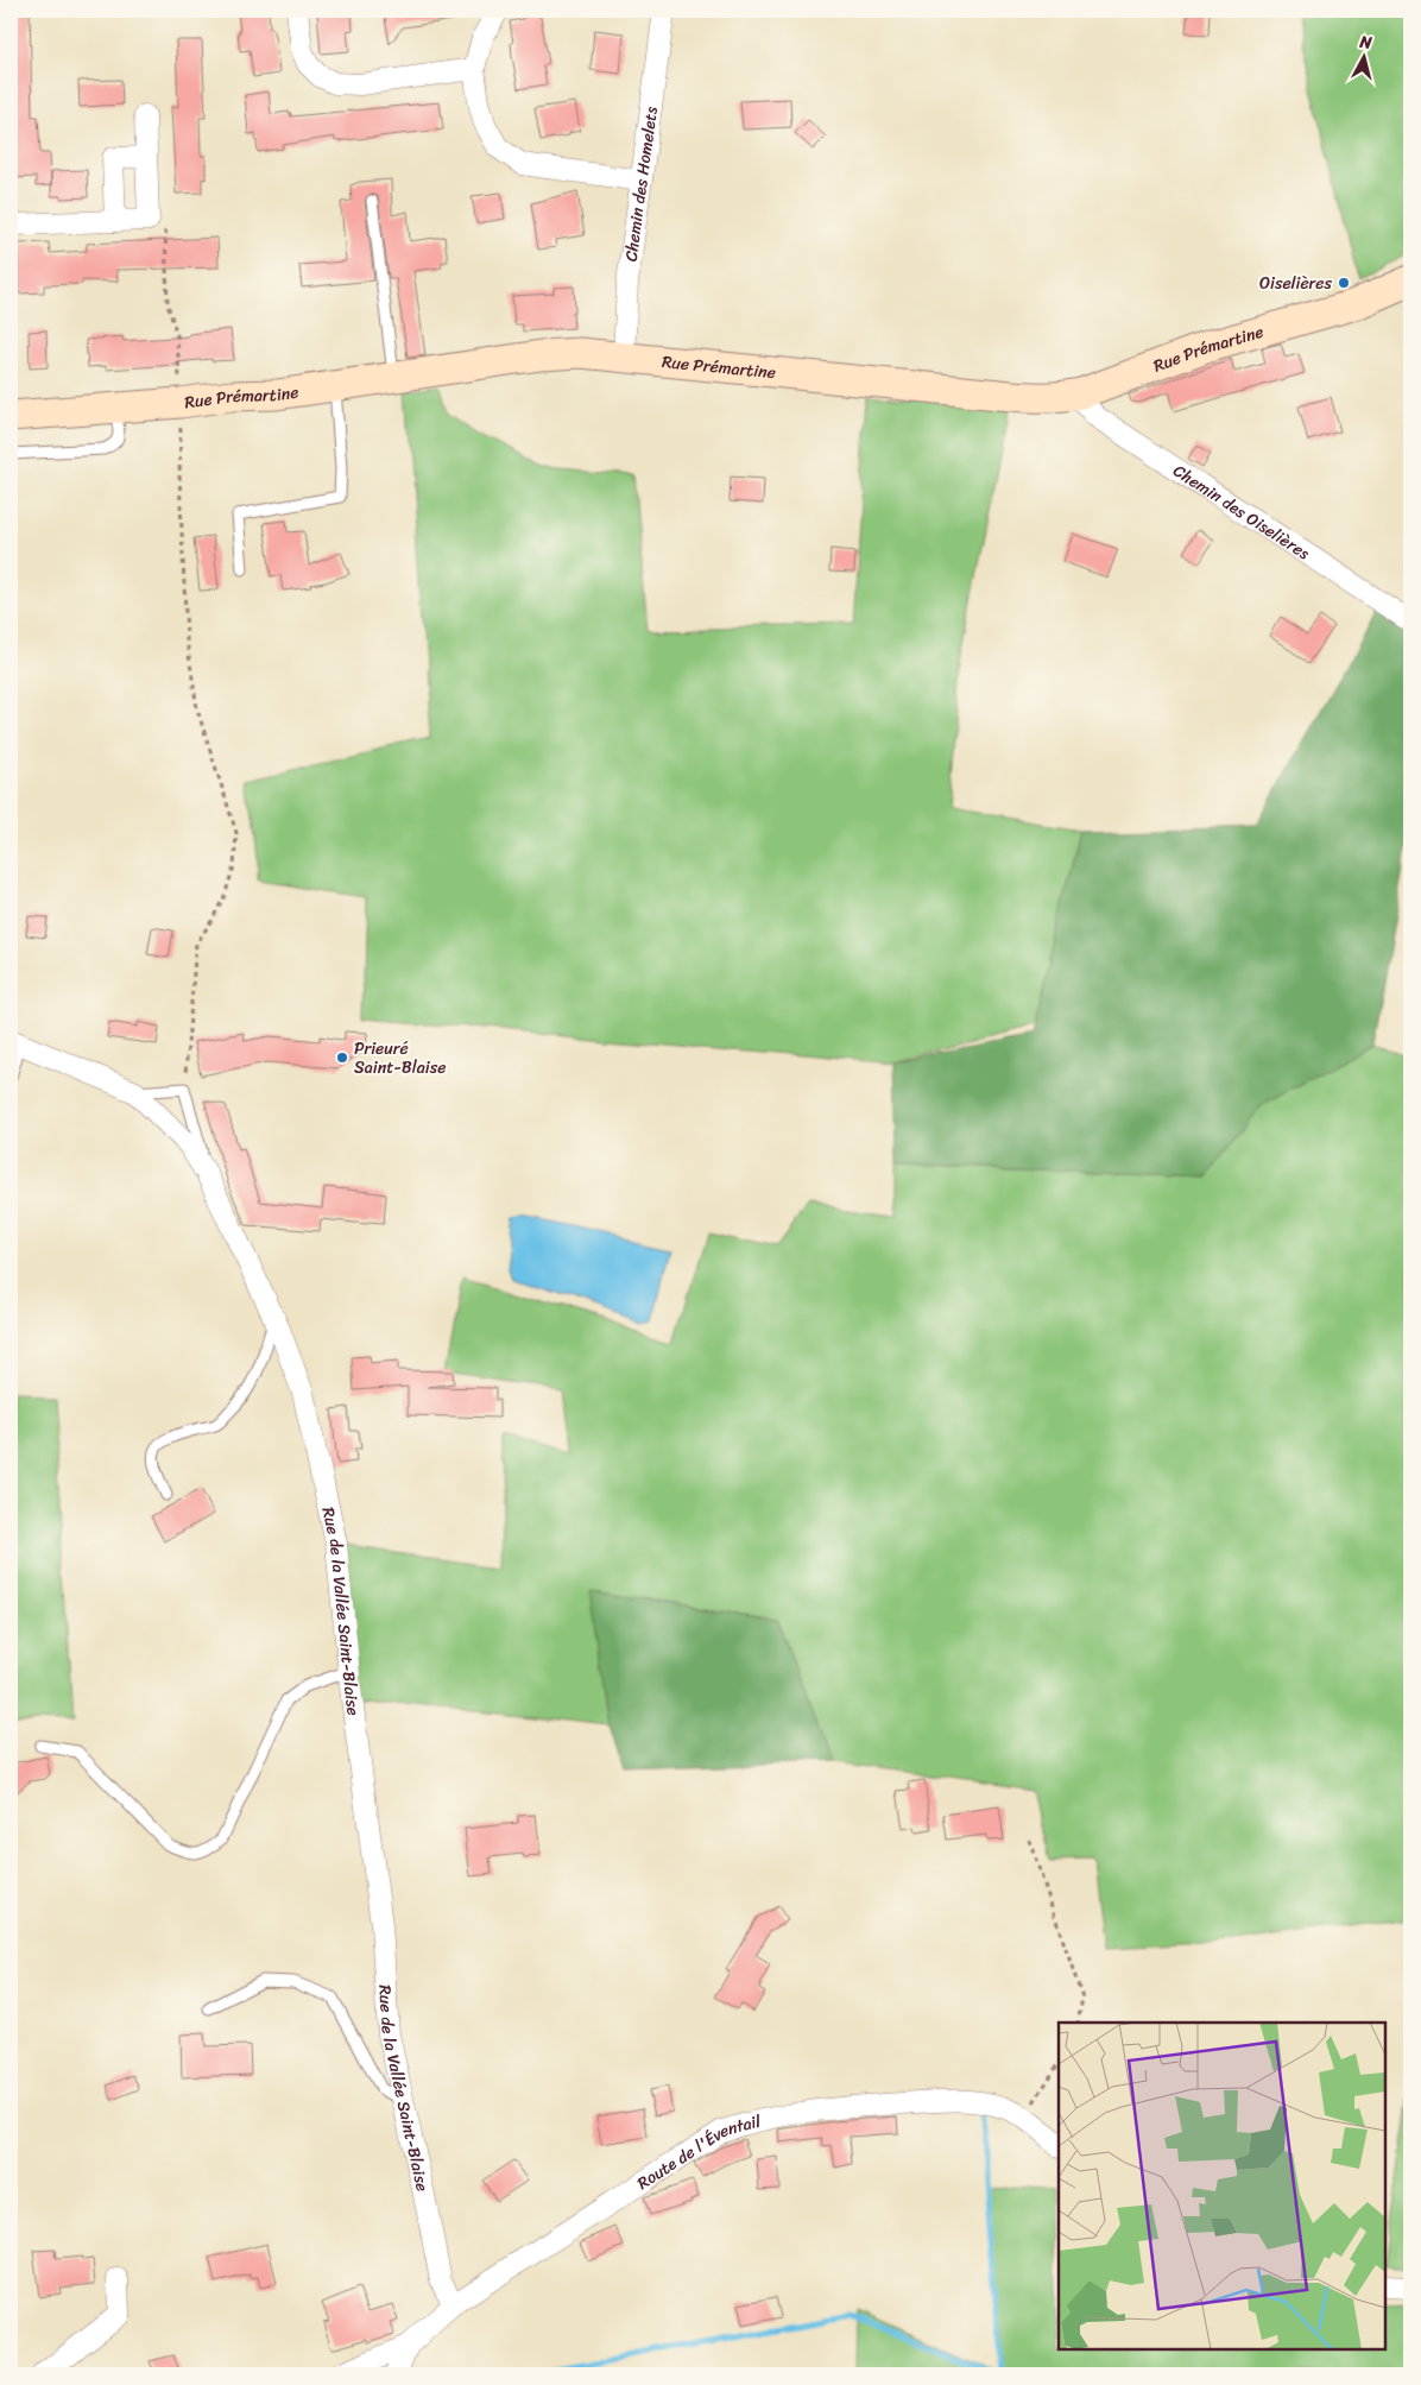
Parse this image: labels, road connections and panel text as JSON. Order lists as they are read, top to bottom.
{
  "streets": {
    "street": [
      "Chemin des Homelets",
      "Rue Prémartine",
      "Chemin des Oiselières",
      "Rue de la Vallée Saint-Blaise",
      "Route de l'Éventail"
    ]
  },
  "crossings": [
    ["Chemin des Homelets", "Rue Prémartine"],
    ["Rue Prémartine", "Chemin des Oiselières"],
    ["Rue de la Vallée Saint-Blaise", "Route de l'Éventail"]
  ],
  "places": ["Oiselières", "Prieuré Saint-Blaise"],
  "north": "top"
}
